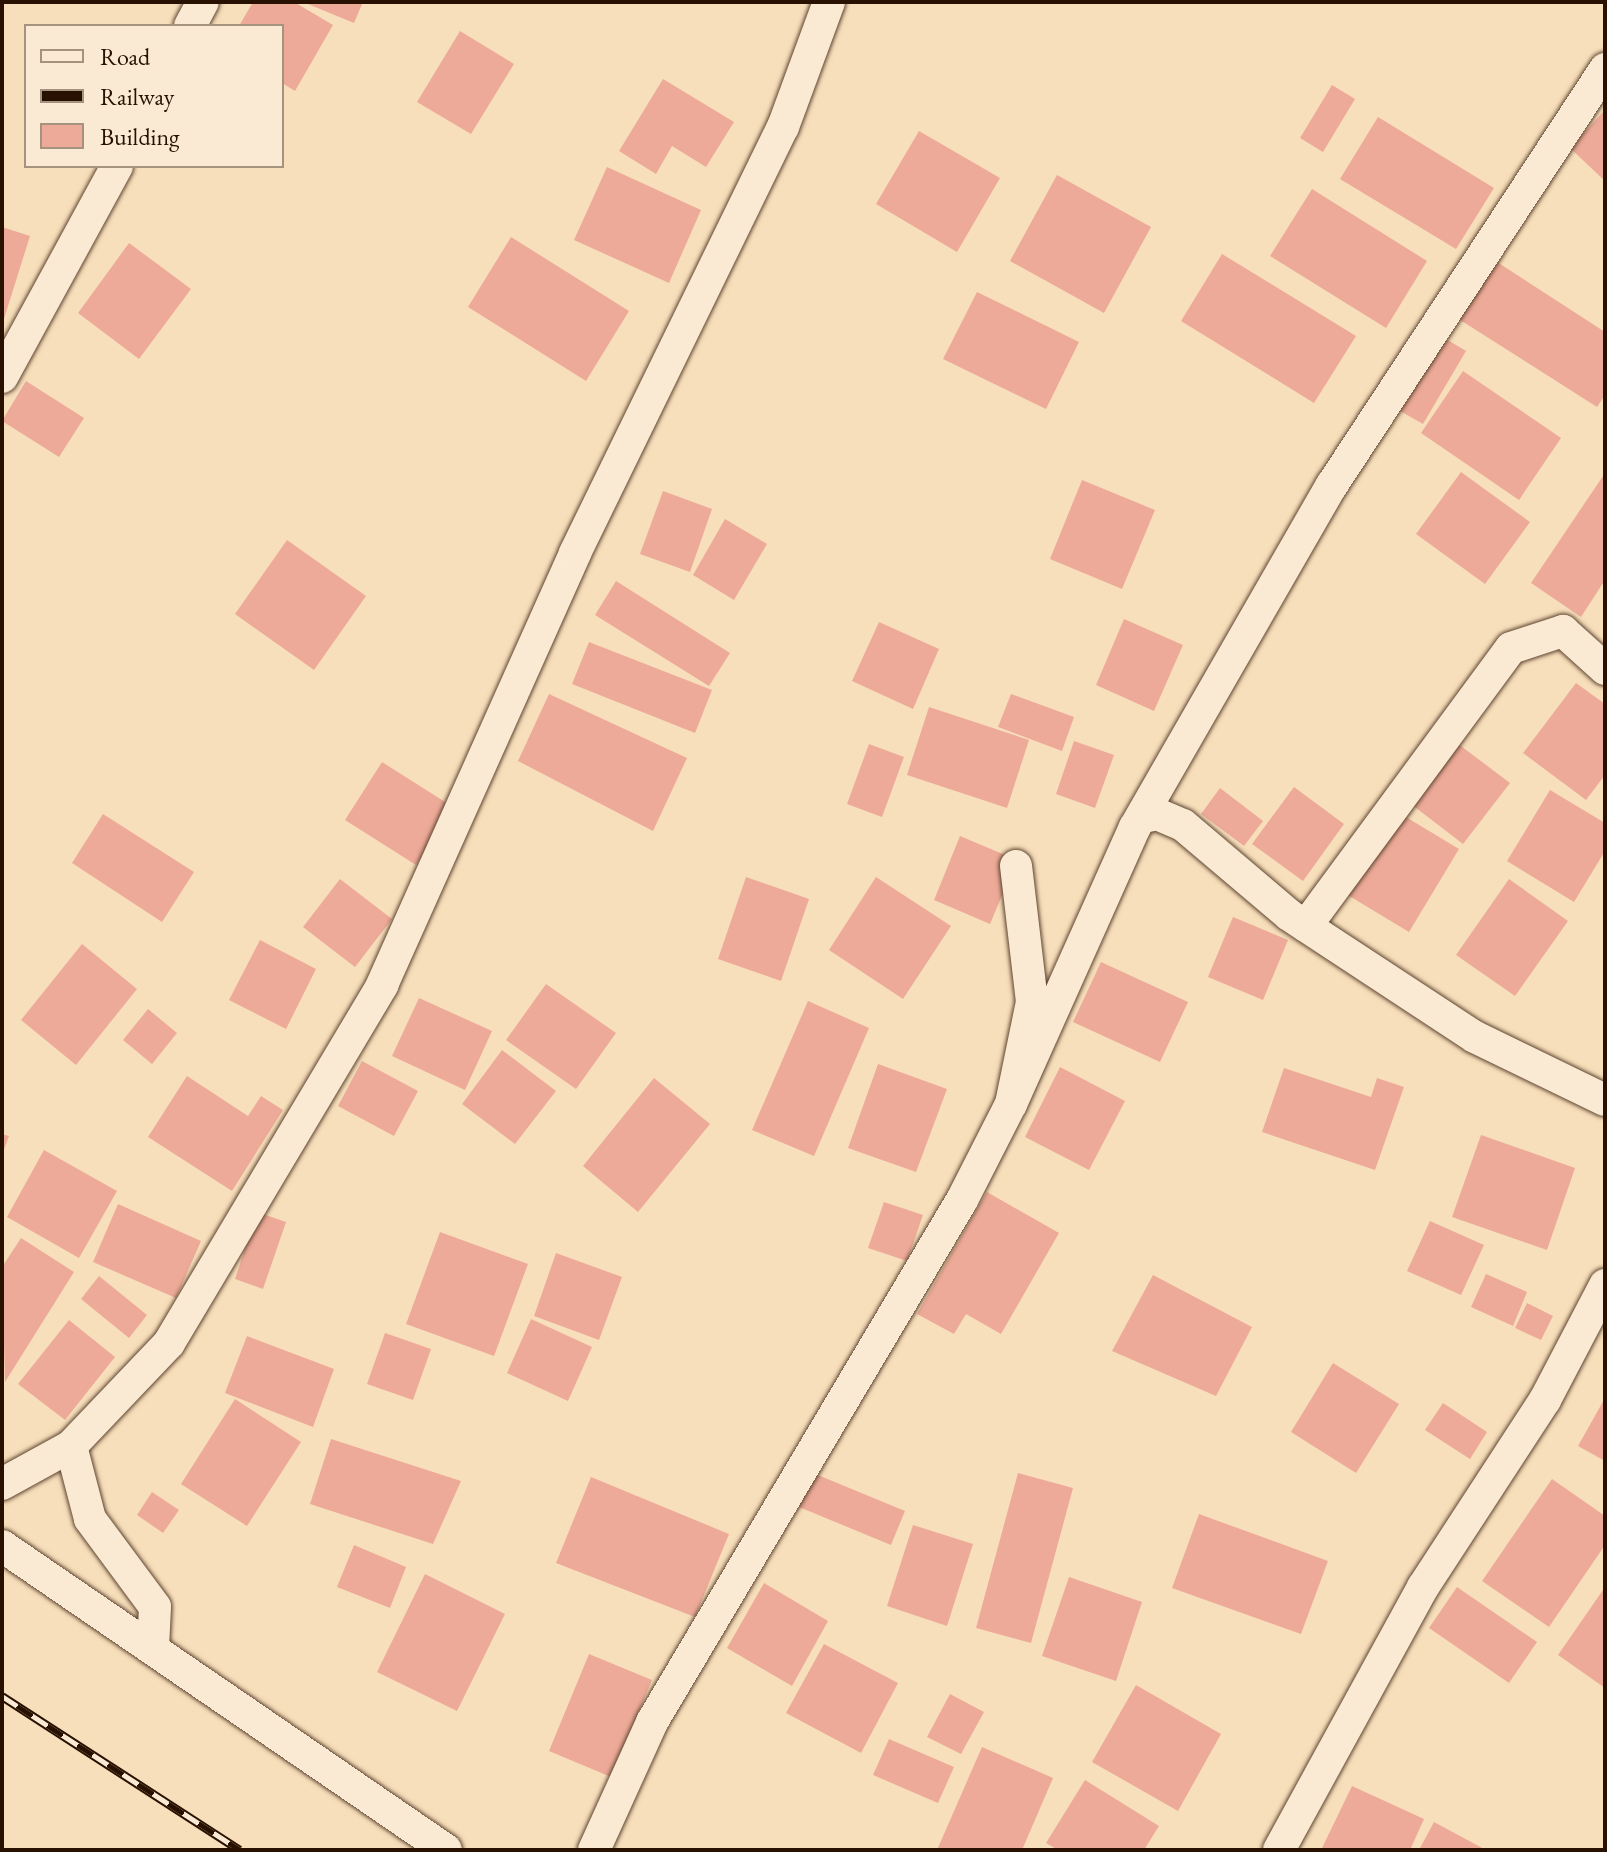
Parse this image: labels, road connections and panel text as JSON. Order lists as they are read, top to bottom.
{
  "legend": ["Road", "Railway", "Building"]
}
